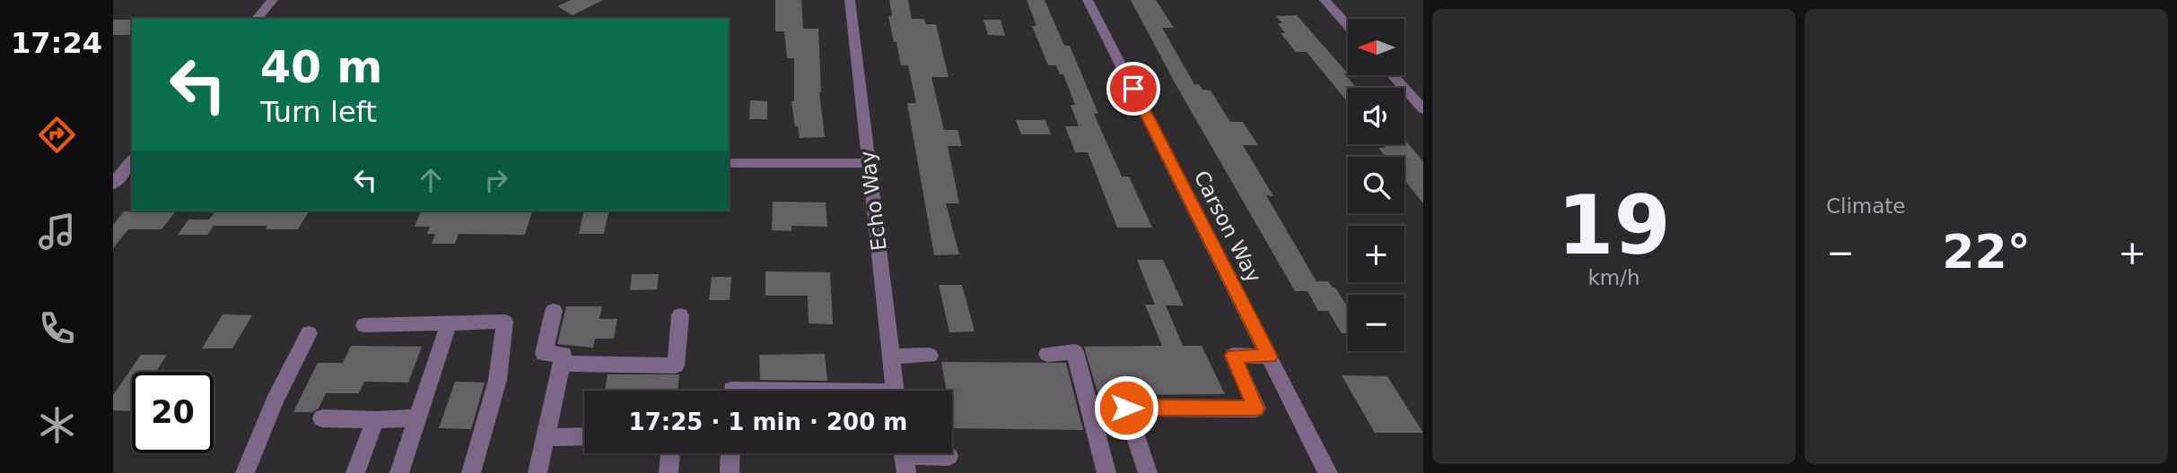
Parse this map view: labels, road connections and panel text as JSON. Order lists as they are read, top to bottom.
{
  "streets": {
    "street": ["Echo Way", "Carson Way"]
  },
  "north": "left",
  "page": {
    "tabs": "17:24",
    "tile": [
      ["19", "km/h"],
      "Climate"
    ],
    "map_buttons": ["+", "−"],
    "turn": ["40 m", "Turn left"],
    "heat": ["−", "22°", "+"],
    "limit": "20",
    "trip": "17:25 · 1 min · 200 m"
  }
}
